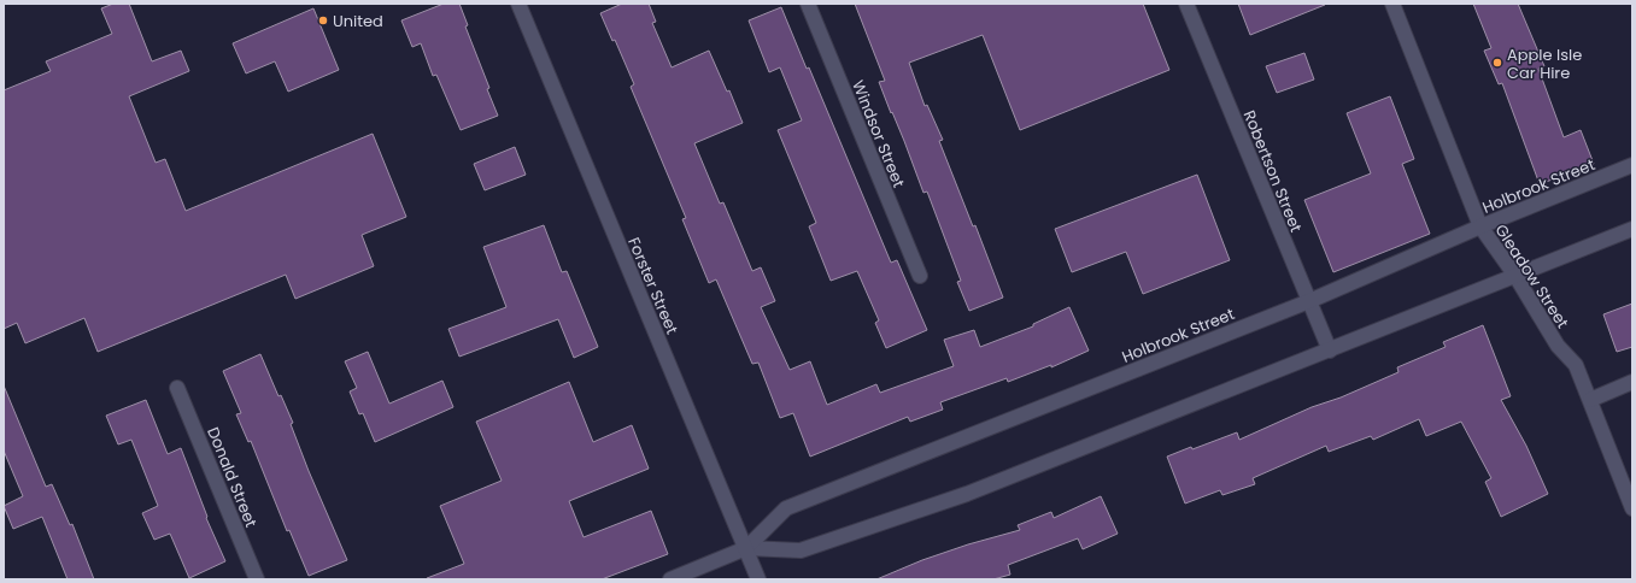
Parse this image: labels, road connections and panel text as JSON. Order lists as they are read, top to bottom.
{
  "streets": {
    "street": [
      "Windsor Street",
      "Robertson Street",
      "Holbrook Street",
      "Gleadow Street",
      "Forster Street",
      "Donald Street"
    ]
  },
  "crossings": [
    ["Robertson Street", "Holbrook Street"],
    ["Holbrook Street", "Gleadow Street"],
    ["Holbrook Street", "Forster Street"]
  ],
  "places": ["United", "Apple Isle Car Hire"]
}
